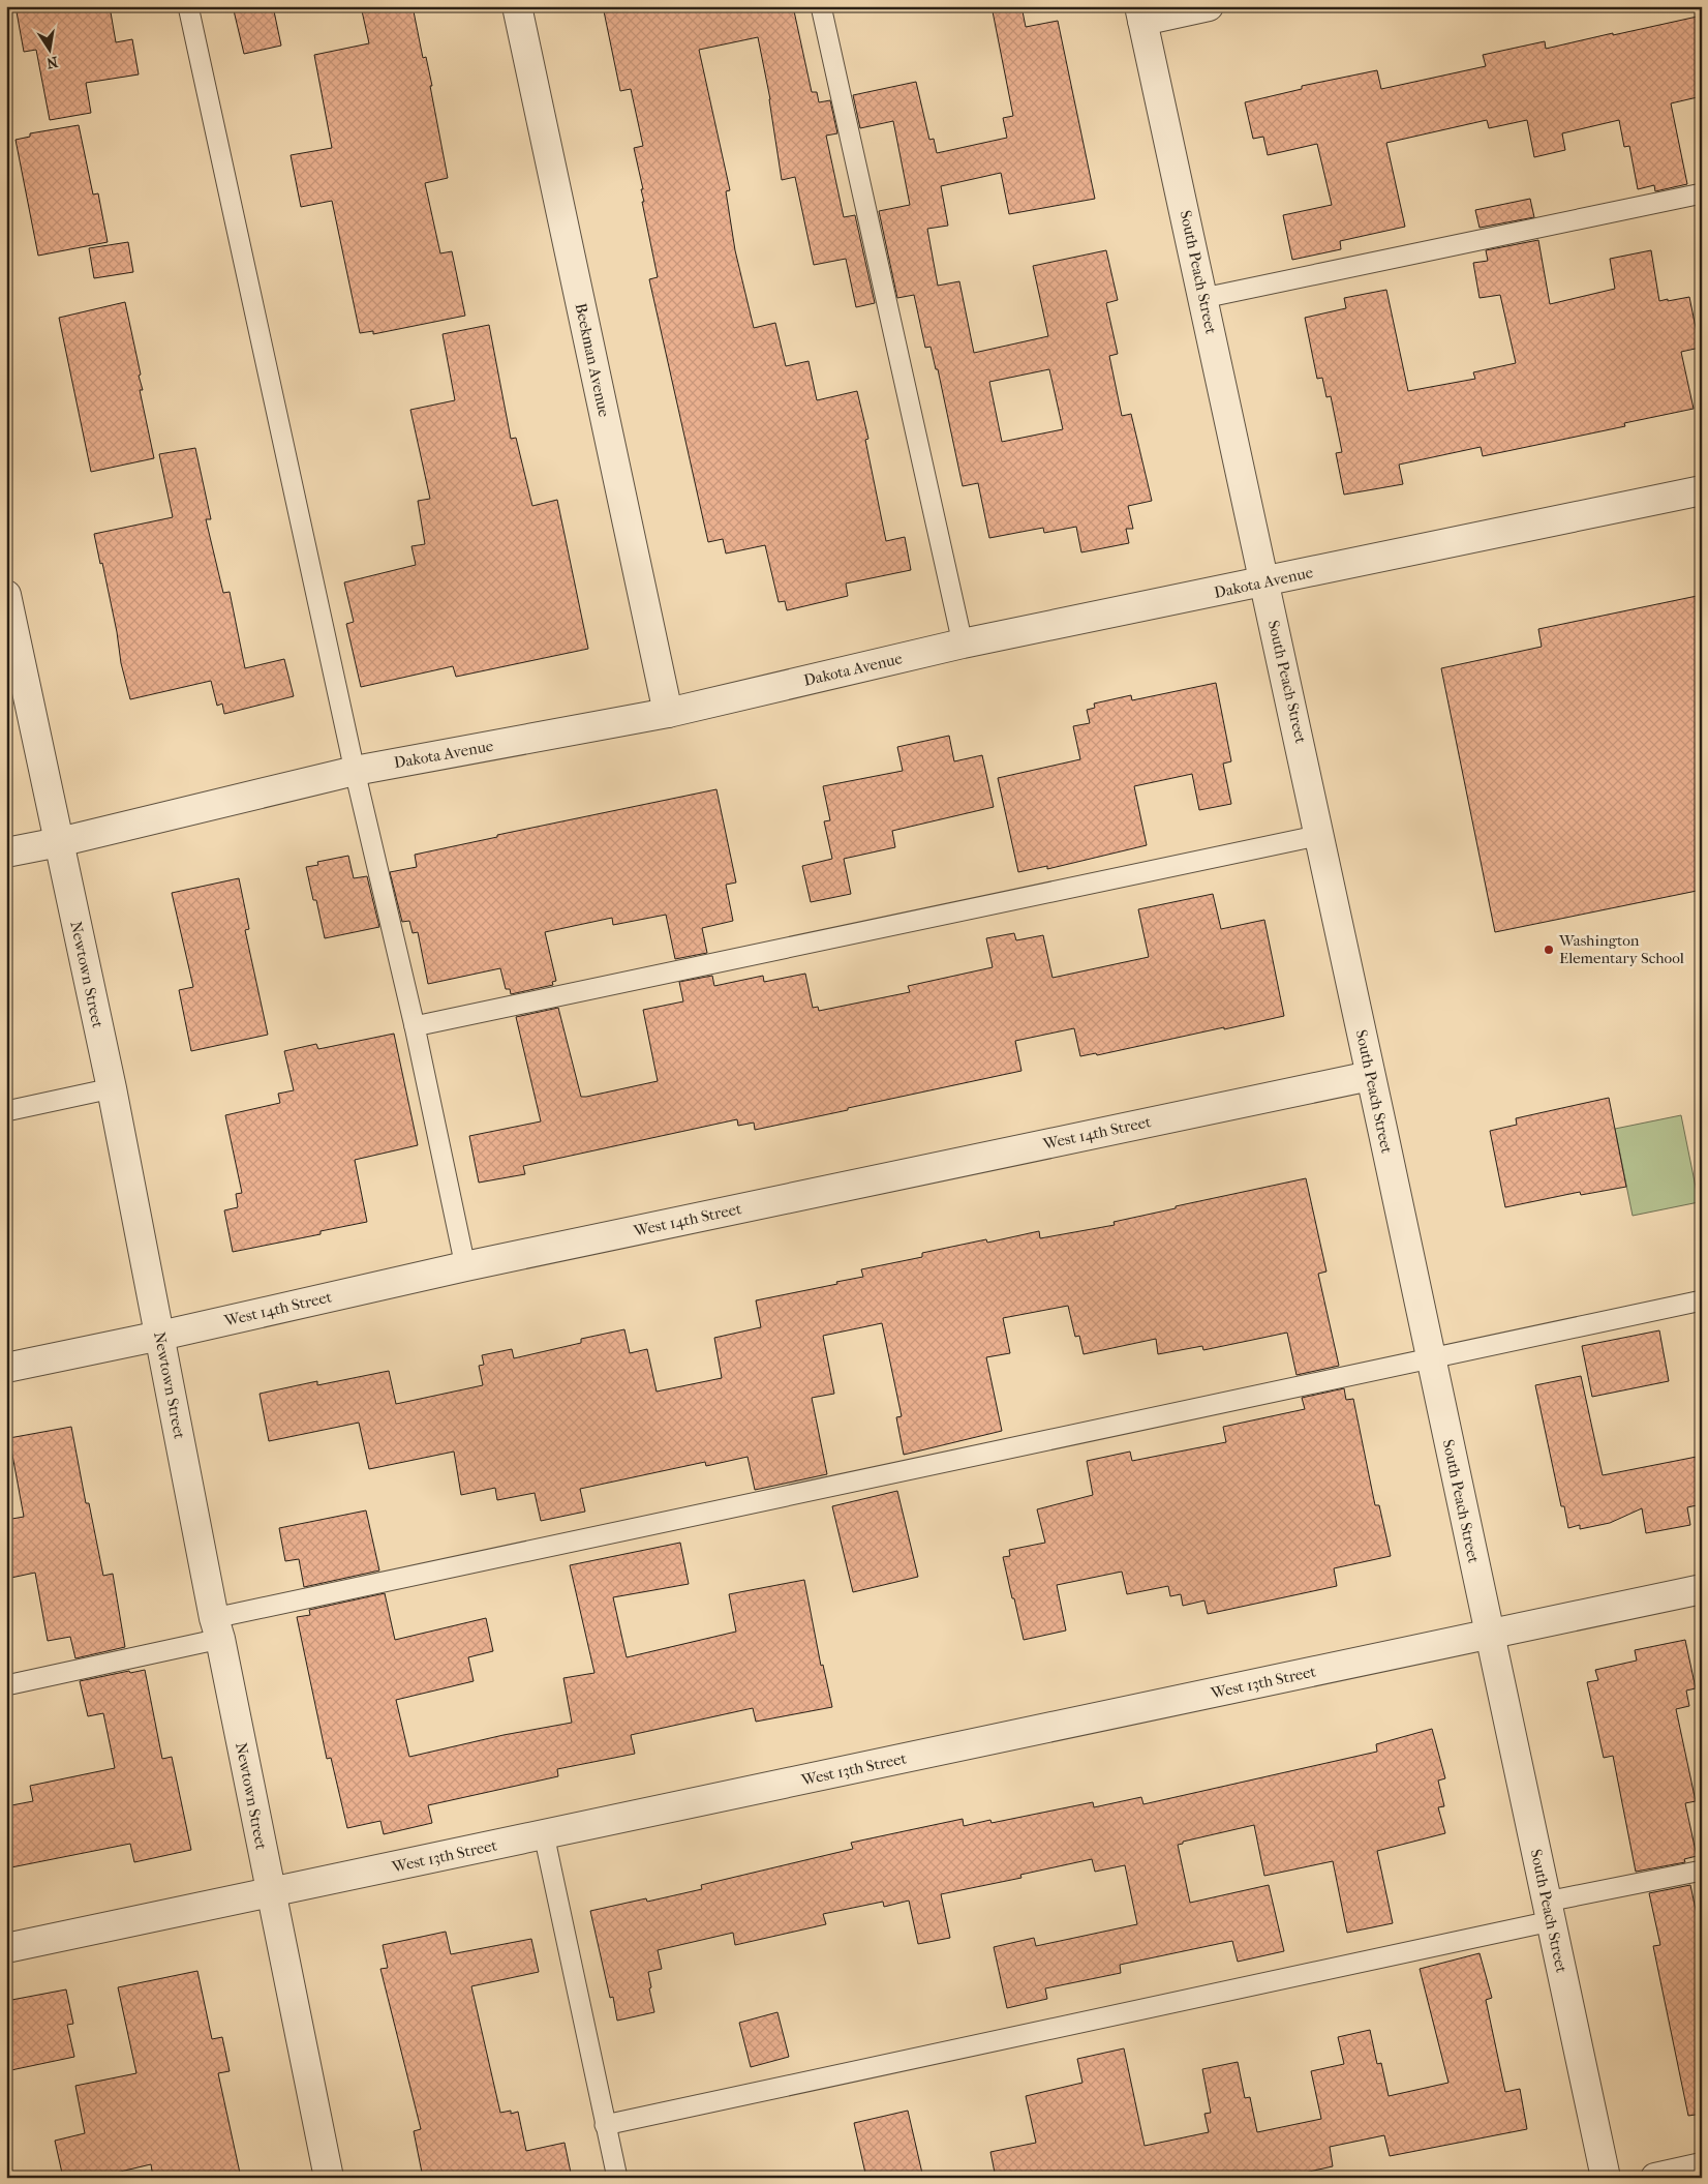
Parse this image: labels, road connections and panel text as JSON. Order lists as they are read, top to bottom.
{
  "streets": {
    "street": [
      "South Peach Street",
      "Beekman Avenue",
      "Dakota Avenue",
      "Newtown Street",
      "West 14th Street",
      "West 13th Street"
    ]
  },
  "crossings": [
    ["South Peach Street", "Dakota Avenue"],
    ["South Peach Street", "West 14th Street"],
    ["South Peach Street", "West 13th Street"],
    ["Beekman Avenue", "Dakota Avenue"],
    ["Dakota Avenue", "Newtown Street"],
    ["Newtown Street", "West 14th Street"],
    ["Newtown Street", "West 13th Street"]
  ],
  "places": ["Washington Elementary School"],
  "north": "bottom"
}
